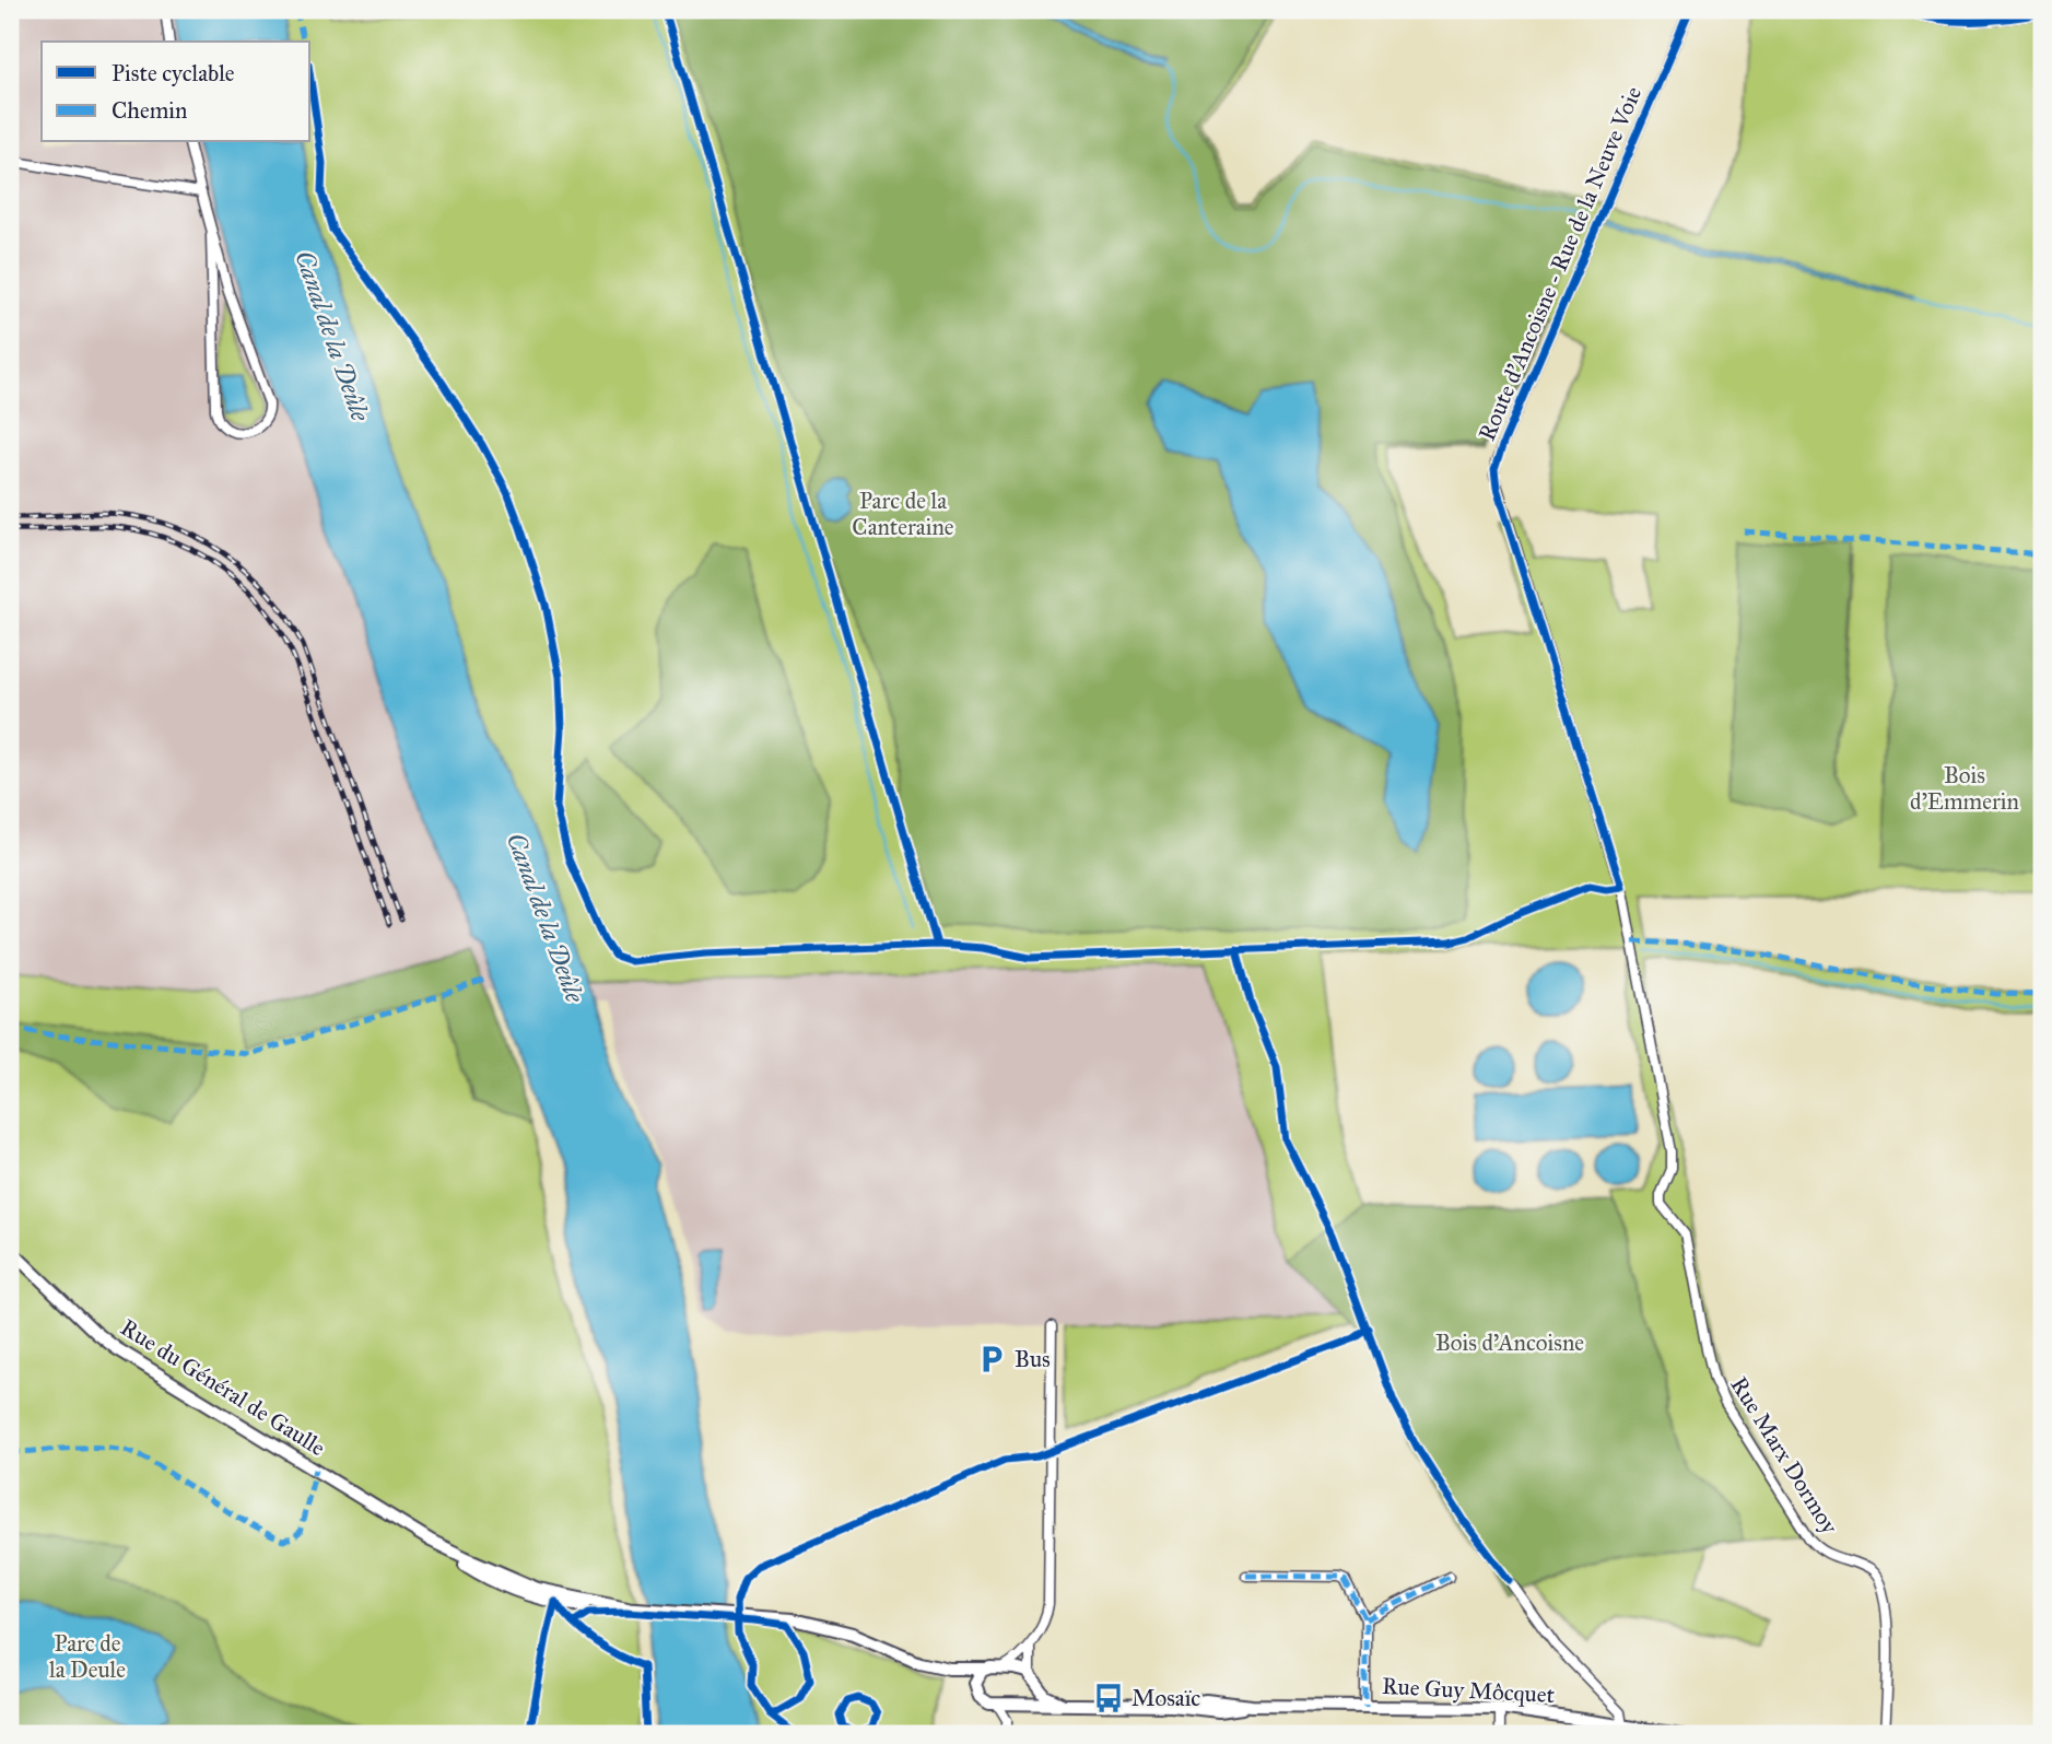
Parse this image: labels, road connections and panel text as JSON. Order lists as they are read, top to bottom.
{
  "streets": {
    "street": [
      "Route d'Ancoisne - Rue de la Neuve Voie",
      "Rue du Général de Gaulle",
      "Rue Marx Dormoy",
      "Rue Guy Môcquet"
    ]
  },
  "crossings": [
    ["Route d'Ancoisne - Rue de la Neuve Voie", "Rue Marx Dormoy"]
  ],
  "water": ["Canal de la Deûle"],
  "parks": [
    "Parc de la Canteraine",
    "Bois d'Emmerin",
    "Bois d'Ancoisne",
    "Parc de la Deule"
  ],
  "places": {
    "parking": ["Bus"],
    "bus stop": ["Mosaïc"]
  },
  "legend": ["Piste cyclable", "Chemin"]
}
